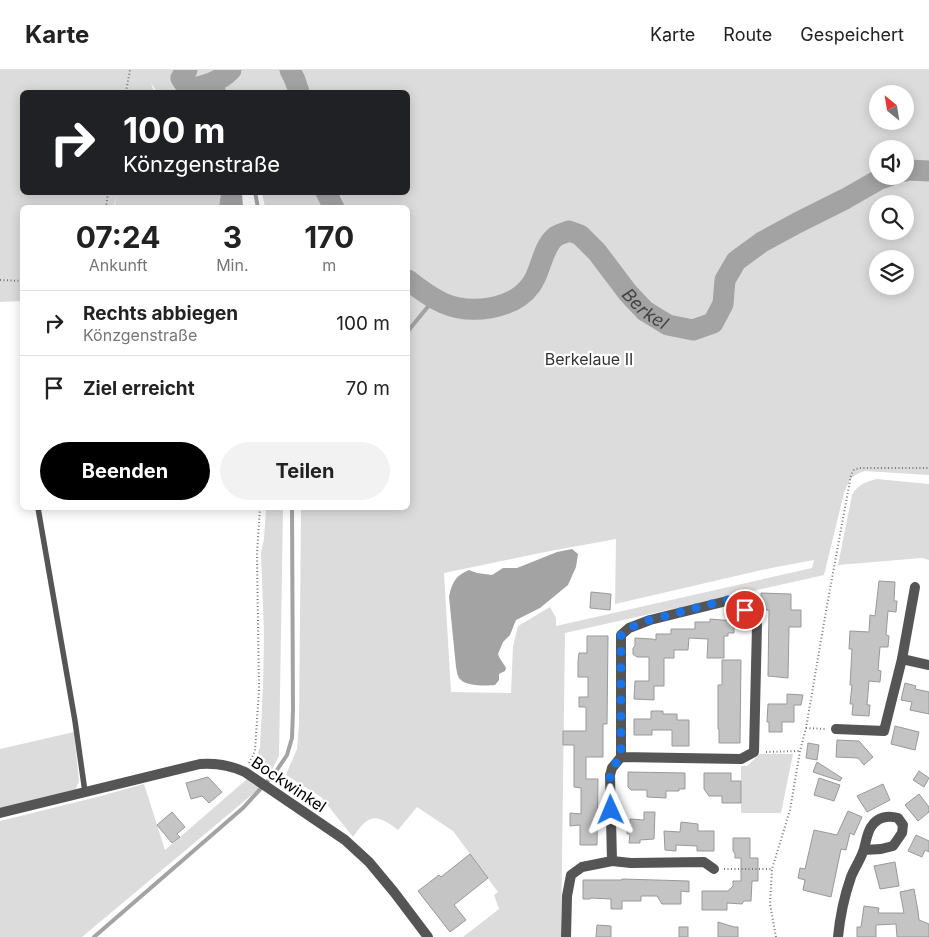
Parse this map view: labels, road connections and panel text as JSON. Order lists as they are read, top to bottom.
{
  "streets": {
    "street": ["Bockwinkel"]
  },
  "water": ["Berkel"],
  "parks": ["Berkelaue II"],
  "north": "top left",
  "page": {
    "header": "Karte",
    "nav": ["Karte", "Route", "Gespeichert"],
    "turn": ["100 m", "Könzgenstraße"],
    "eta": [
      "07:24",
      "Ankunft",
      "3",
      "Min.",
      "170",
      "m"
    ],
    "list": [
      {
        "name": "Rechts abbiegen",
        "note": "Könzgenstraße",
        "value": "100 m"
      },
      {
        "name": "Ziel erreicht",
        "value": "70 m"
      }
    ],
    "buttons": ["Beenden", "Teilen"]
  }
}
